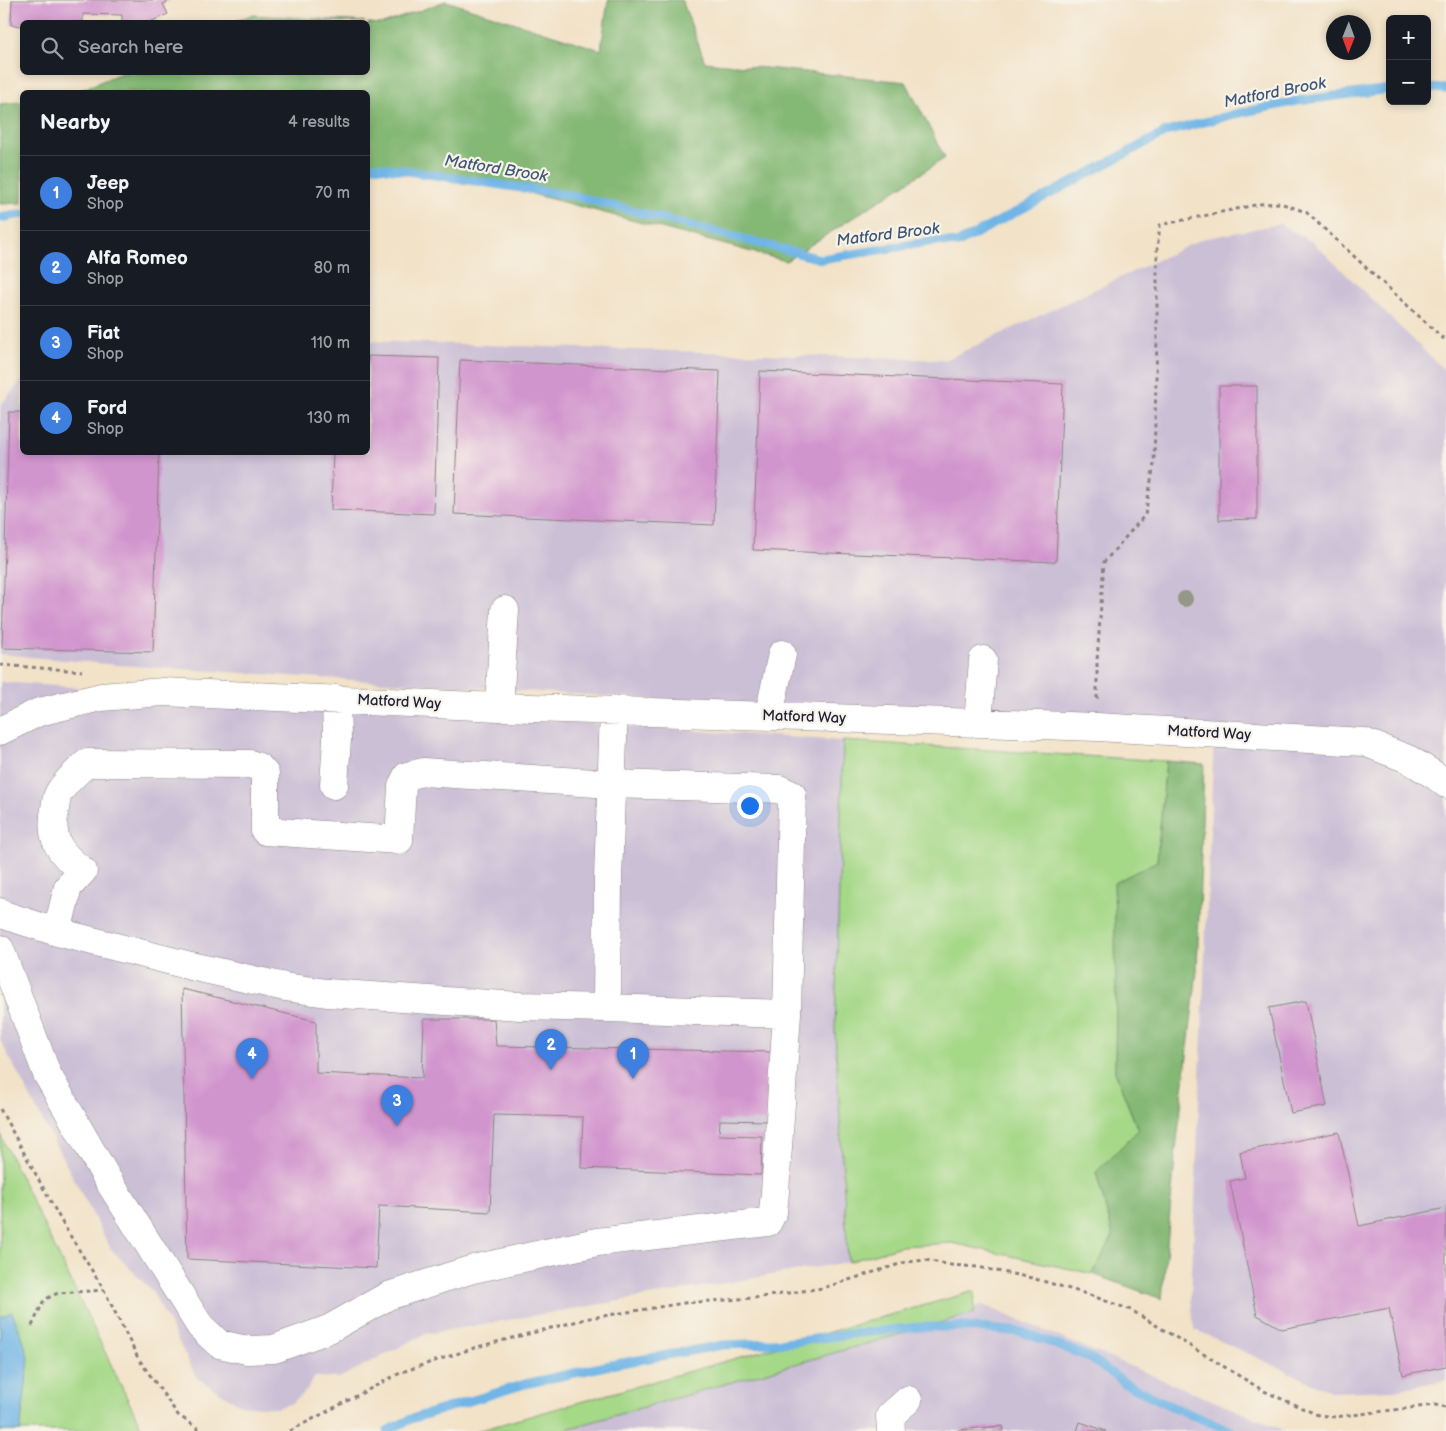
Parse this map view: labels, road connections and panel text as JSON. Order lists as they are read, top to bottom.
{
  "streets": {
    "street": ["Matford Way"]
  },
  "water": ["Matford Brook"],
  "north": "bottom",
  "page": {
    "map_buttons": ["+", "−"],
    "search": "Search here",
    "heading": ["Nearby", "4 results"],
    "list": [
      {
        "mark": "1",
        "name": "Jeep",
        "note": "Shop",
        "value": "70 m"
      },
      {
        "mark": "2",
        "name": "Alfa Romeo",
        "note": "Shop",
        "value": "80 m"
      },
      {
        "mark": "3",
        "name": "Fiat",
        "note": "Shop",
        "value": "110 m"
      },
      {
        "mark": "4",
        "name": "Ford",
        "note": "Shop",
        "value": "130 m"
      }
    ],
    "pins": [
      "2",
      "1",
      "4",
      "3"
    ]
  }
}
